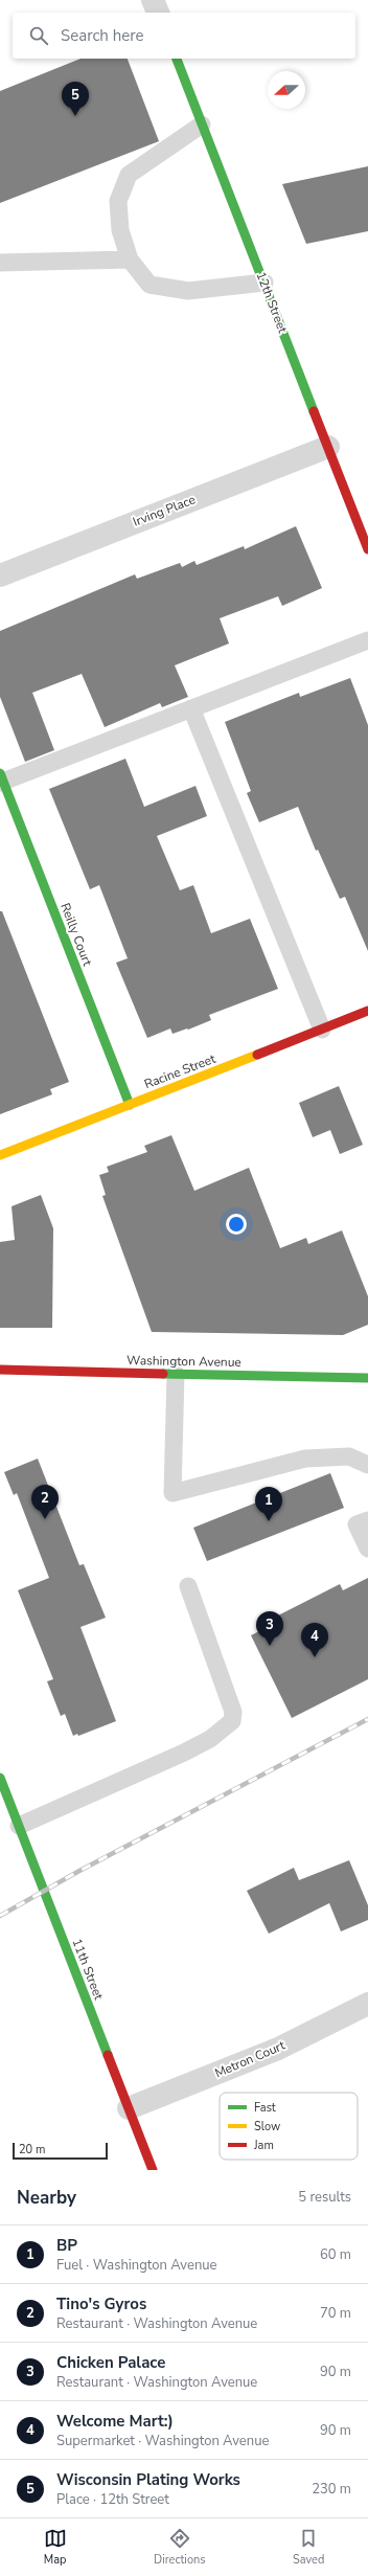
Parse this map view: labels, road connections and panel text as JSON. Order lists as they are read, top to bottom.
{
  "streets": {
    "street": [
      "12th Street",
      "Irving Place",
      "Reilly Court",
      "Racine Street",
      "Washington Avenue",
      "11th Street",
      "Metron Court"
    ]
  },
  "crossings": [
    ["12th Street", "Irving Place"],
    ["Reilly Court", "Racine Street"],
    ["11th Street", "Metron Court"]
  ],
  "legend": ["Fast", "Slow", "Jam"],
  "scale_bar": "20 m",
  "north": "left",
  "page": {
    "search": "Search here",
    "pins": [
      "5",
      "2",
      "1",
      "3",
      "4"
    ],
    "scale": "20 m",
    "heading": ["Nearby", "5 results"],
    "list": [
      {
        "mark": "1",
        "name": "BP",
        "note": "Fuel · Washington Avenue",
        "value": "60 m"
      },
      {
        "mark": "2",
        "name": "Tino's Gyros",
        "note": "Restaurant · Washington Avenue",
        "value": "70 m"
      },
      {
        "mark": "3",
        "name": "Chicken Palace",
        "note": "Restaurant · Washington Avenue",
        "value": "90 m"
      },
      {
        "mark": "4",
        "name": "Welcome Mart:)",
        "note": "Supermarket · Washington Avenue",
        "value": "90 m"
      },
      {
        "mark": "5",
        "name": "Wisconsin Plating Works",
        "note": "Place · 12th Street",
        "value": "230 m"
      }
    ],
    "nav": ["Map", "Directions", "Saved"]
  }
}
